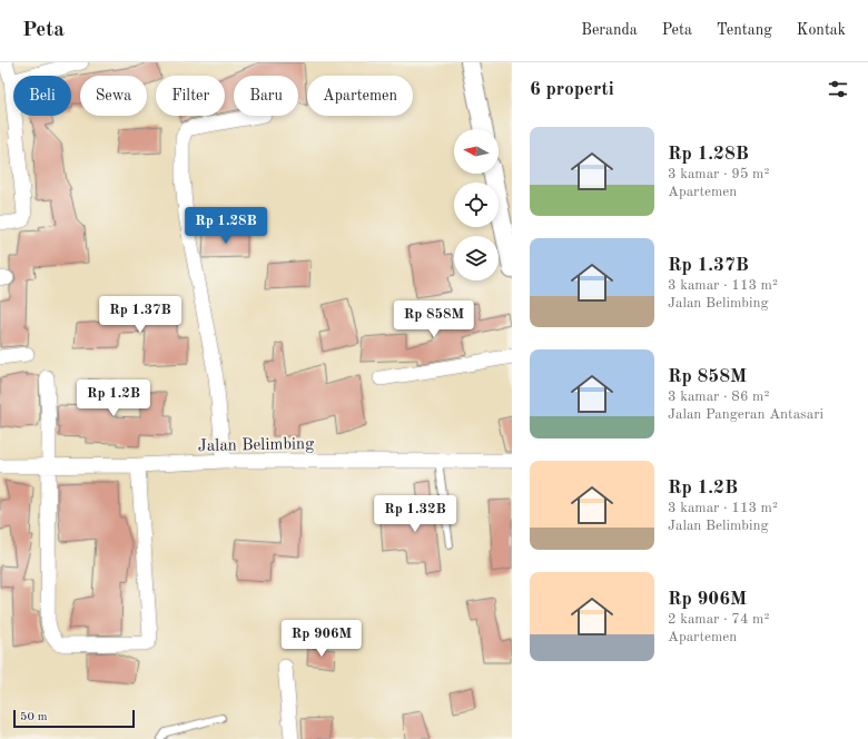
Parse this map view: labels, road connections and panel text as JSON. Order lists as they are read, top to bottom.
{
  "streets": {
    "street": ["Jalan Belimbing"]
  },
  "scale_bar": "50 m",
  "north": "left",
  "page": {
    "header": "Peta",
    "nav": [
      "Beranda",
      "Peta",
      "Tentang",
      "Kontak"
    ],
    "heading": "6 properti",
    "chip": [
      "Beli",
      "Sewa",
      "Filter",
      "Baru",
      "Apartemen"
    ],
    "list": [
      {
        "name": "Rp 1.28B",
        "note": "3 kamar · 95 m² · Apartemen"
      },
      {
        "name": "Rp 1.37B",
        "note": "3 kamar · 113 m² · Jalan Belimbing"
      },
      {
        "name": "Rp 858M",
        "note": "3 kamar · 86 m² · Jalan Pangeran Antasari"
      },
      {
        "name": "Rp 1.2B",
        "note": "3 kamar · 113 m² · Jalan Belimbing"
      },
      {
        "name": "Rp 906M",
        "note": "2 kamar · 74 m² · Apartemen"
      }
    ],
    "price": [
      "Rp 1.28B",
      "Rp 1.37B",
      "Rp 858M",
      "Rp 1.2B",
      "Rp 1.32B",
      "Rp 906M"
    ],
    "scale": "50 m"
  }
}
